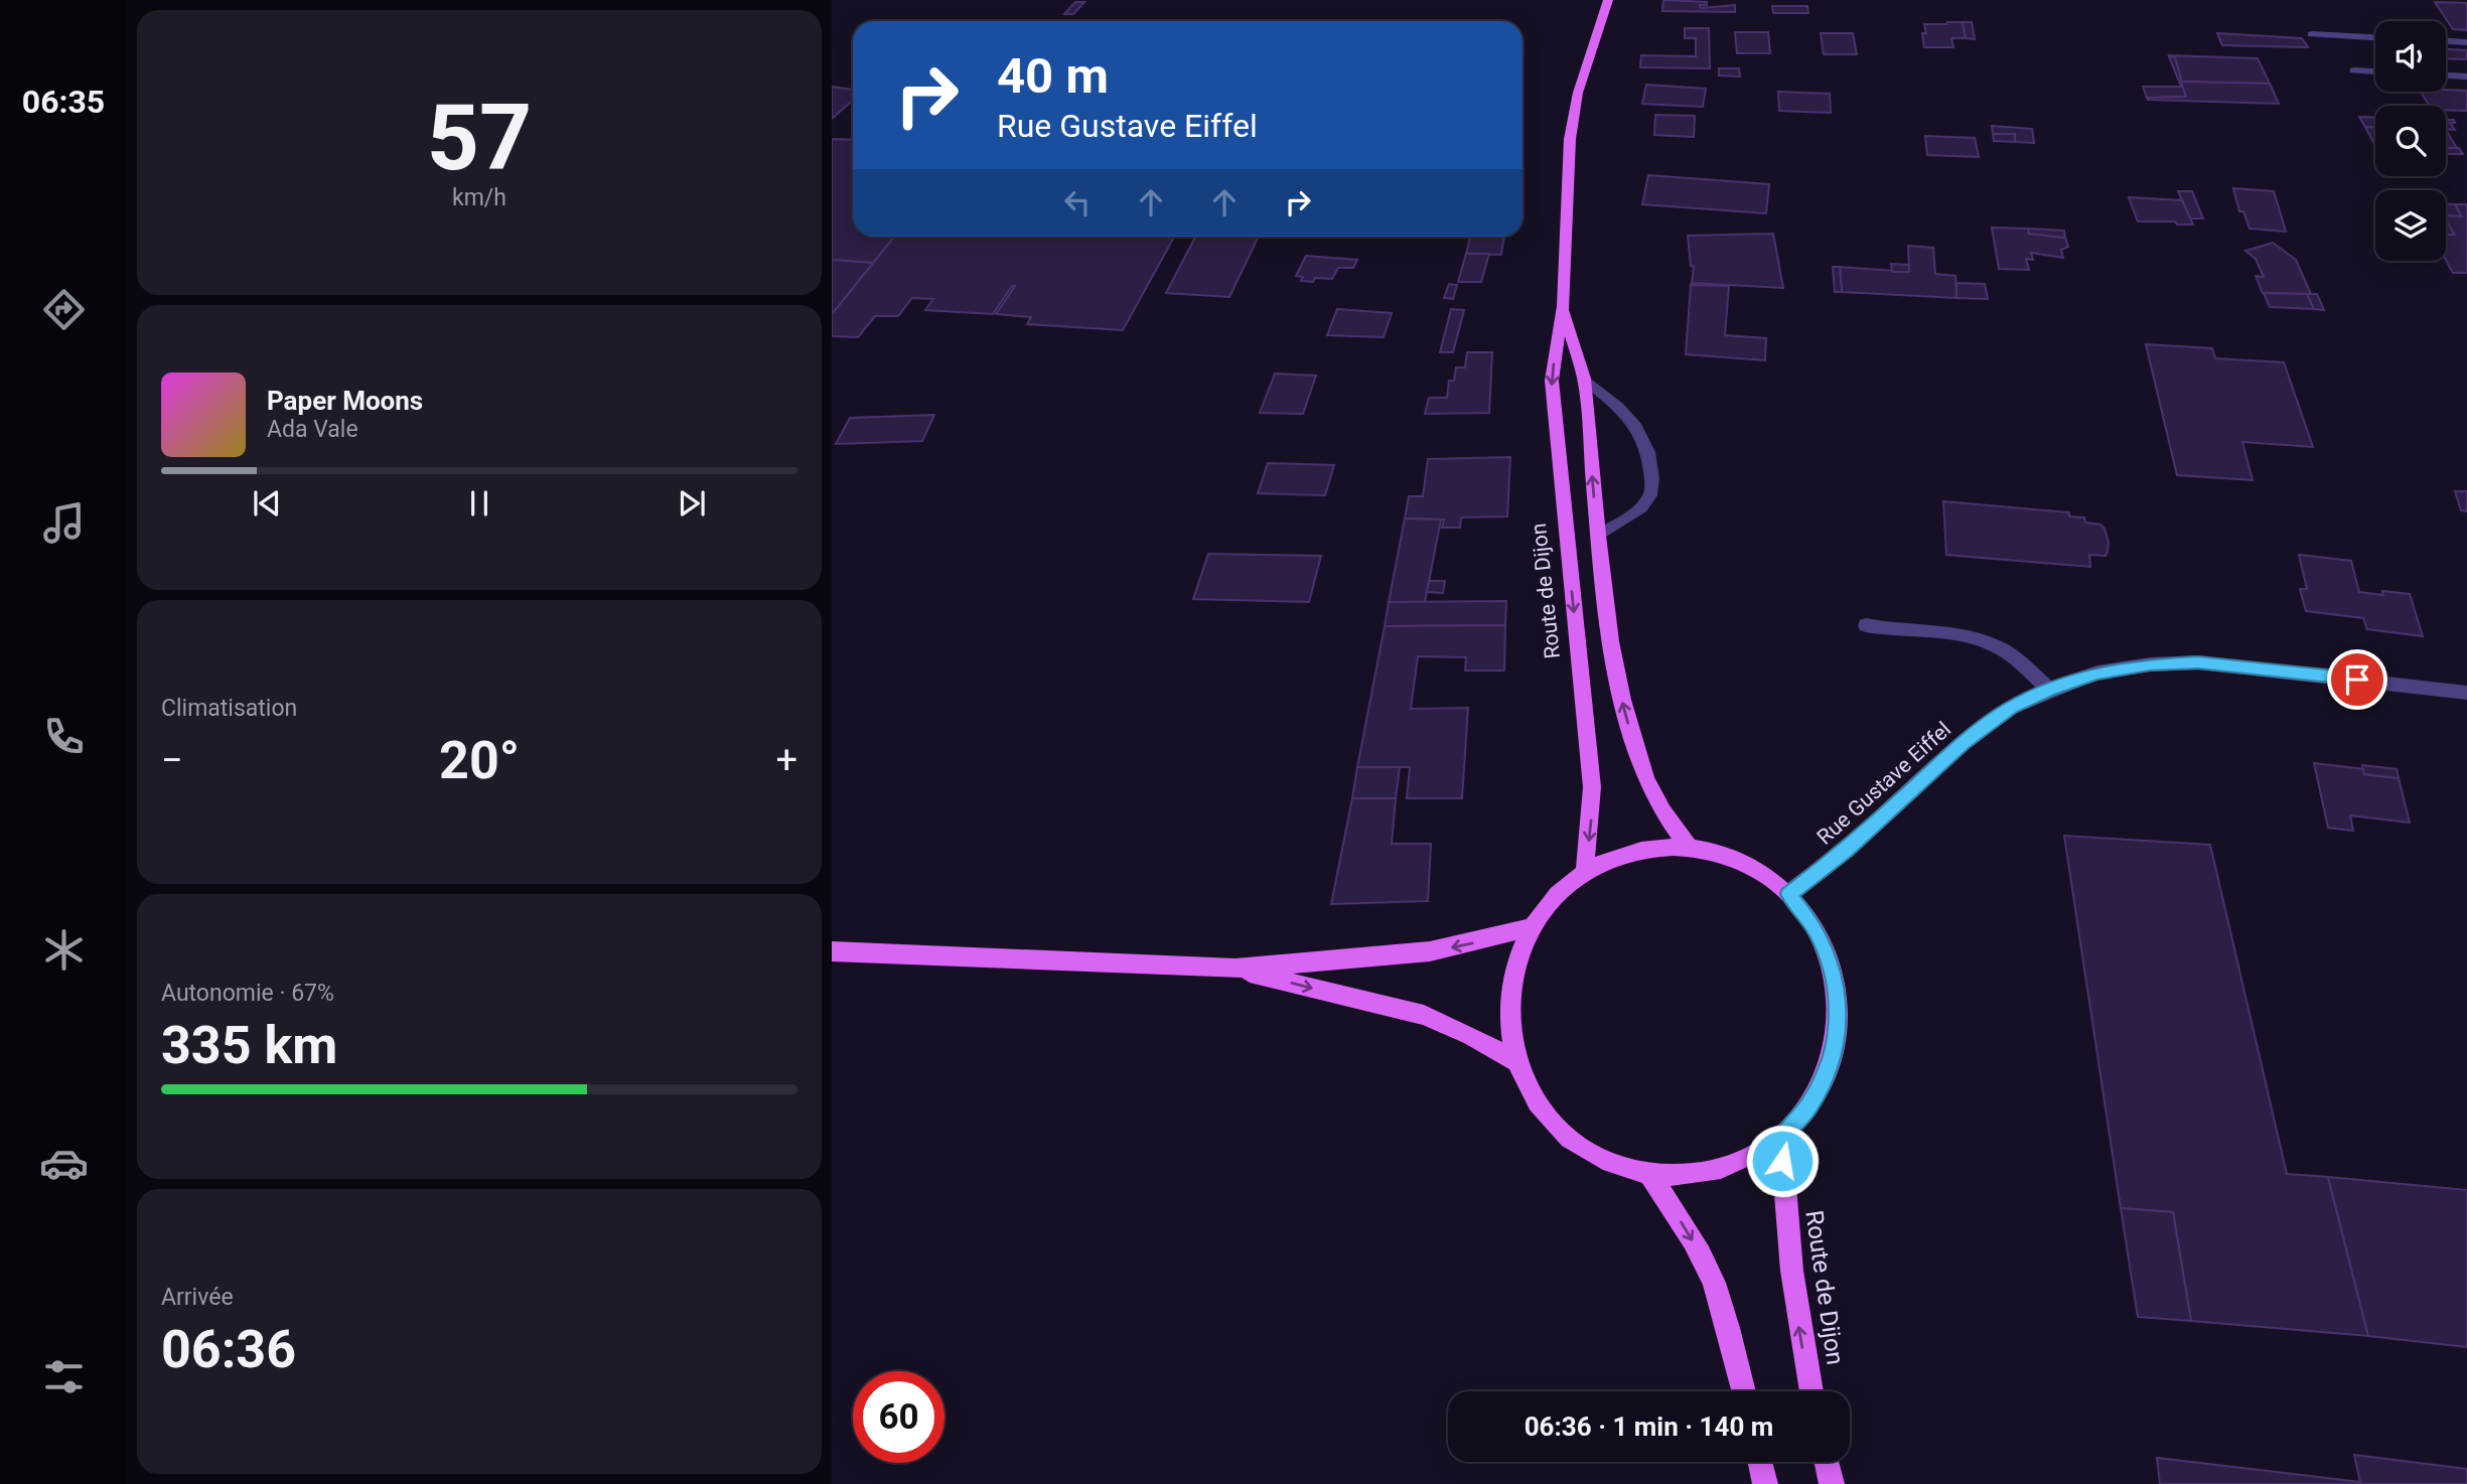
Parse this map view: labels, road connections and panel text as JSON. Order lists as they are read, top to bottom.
{
  "streets": {
    "main road": ["Route de Dijon"],
    "street": ["Rue Gustave Eiffel"]
  },
  "page": {
    "tabs": "06:35",
    "tile": [
      ["57", "km/h"],
      "Climatisation",
      ["Autonomie · 67%", "335 km"],
      ["Arrivée", "06:36"]
    ],
    "turn": ["40 m", "Rue Gustave Eiffel"],
    "song": ["Paper Moons", "Ada Vale"],
    "heat": ["−", "20°", "+"],
    "limit": "60",
    "trip": "06:36 · 1 min · 140 m"
  }
}
